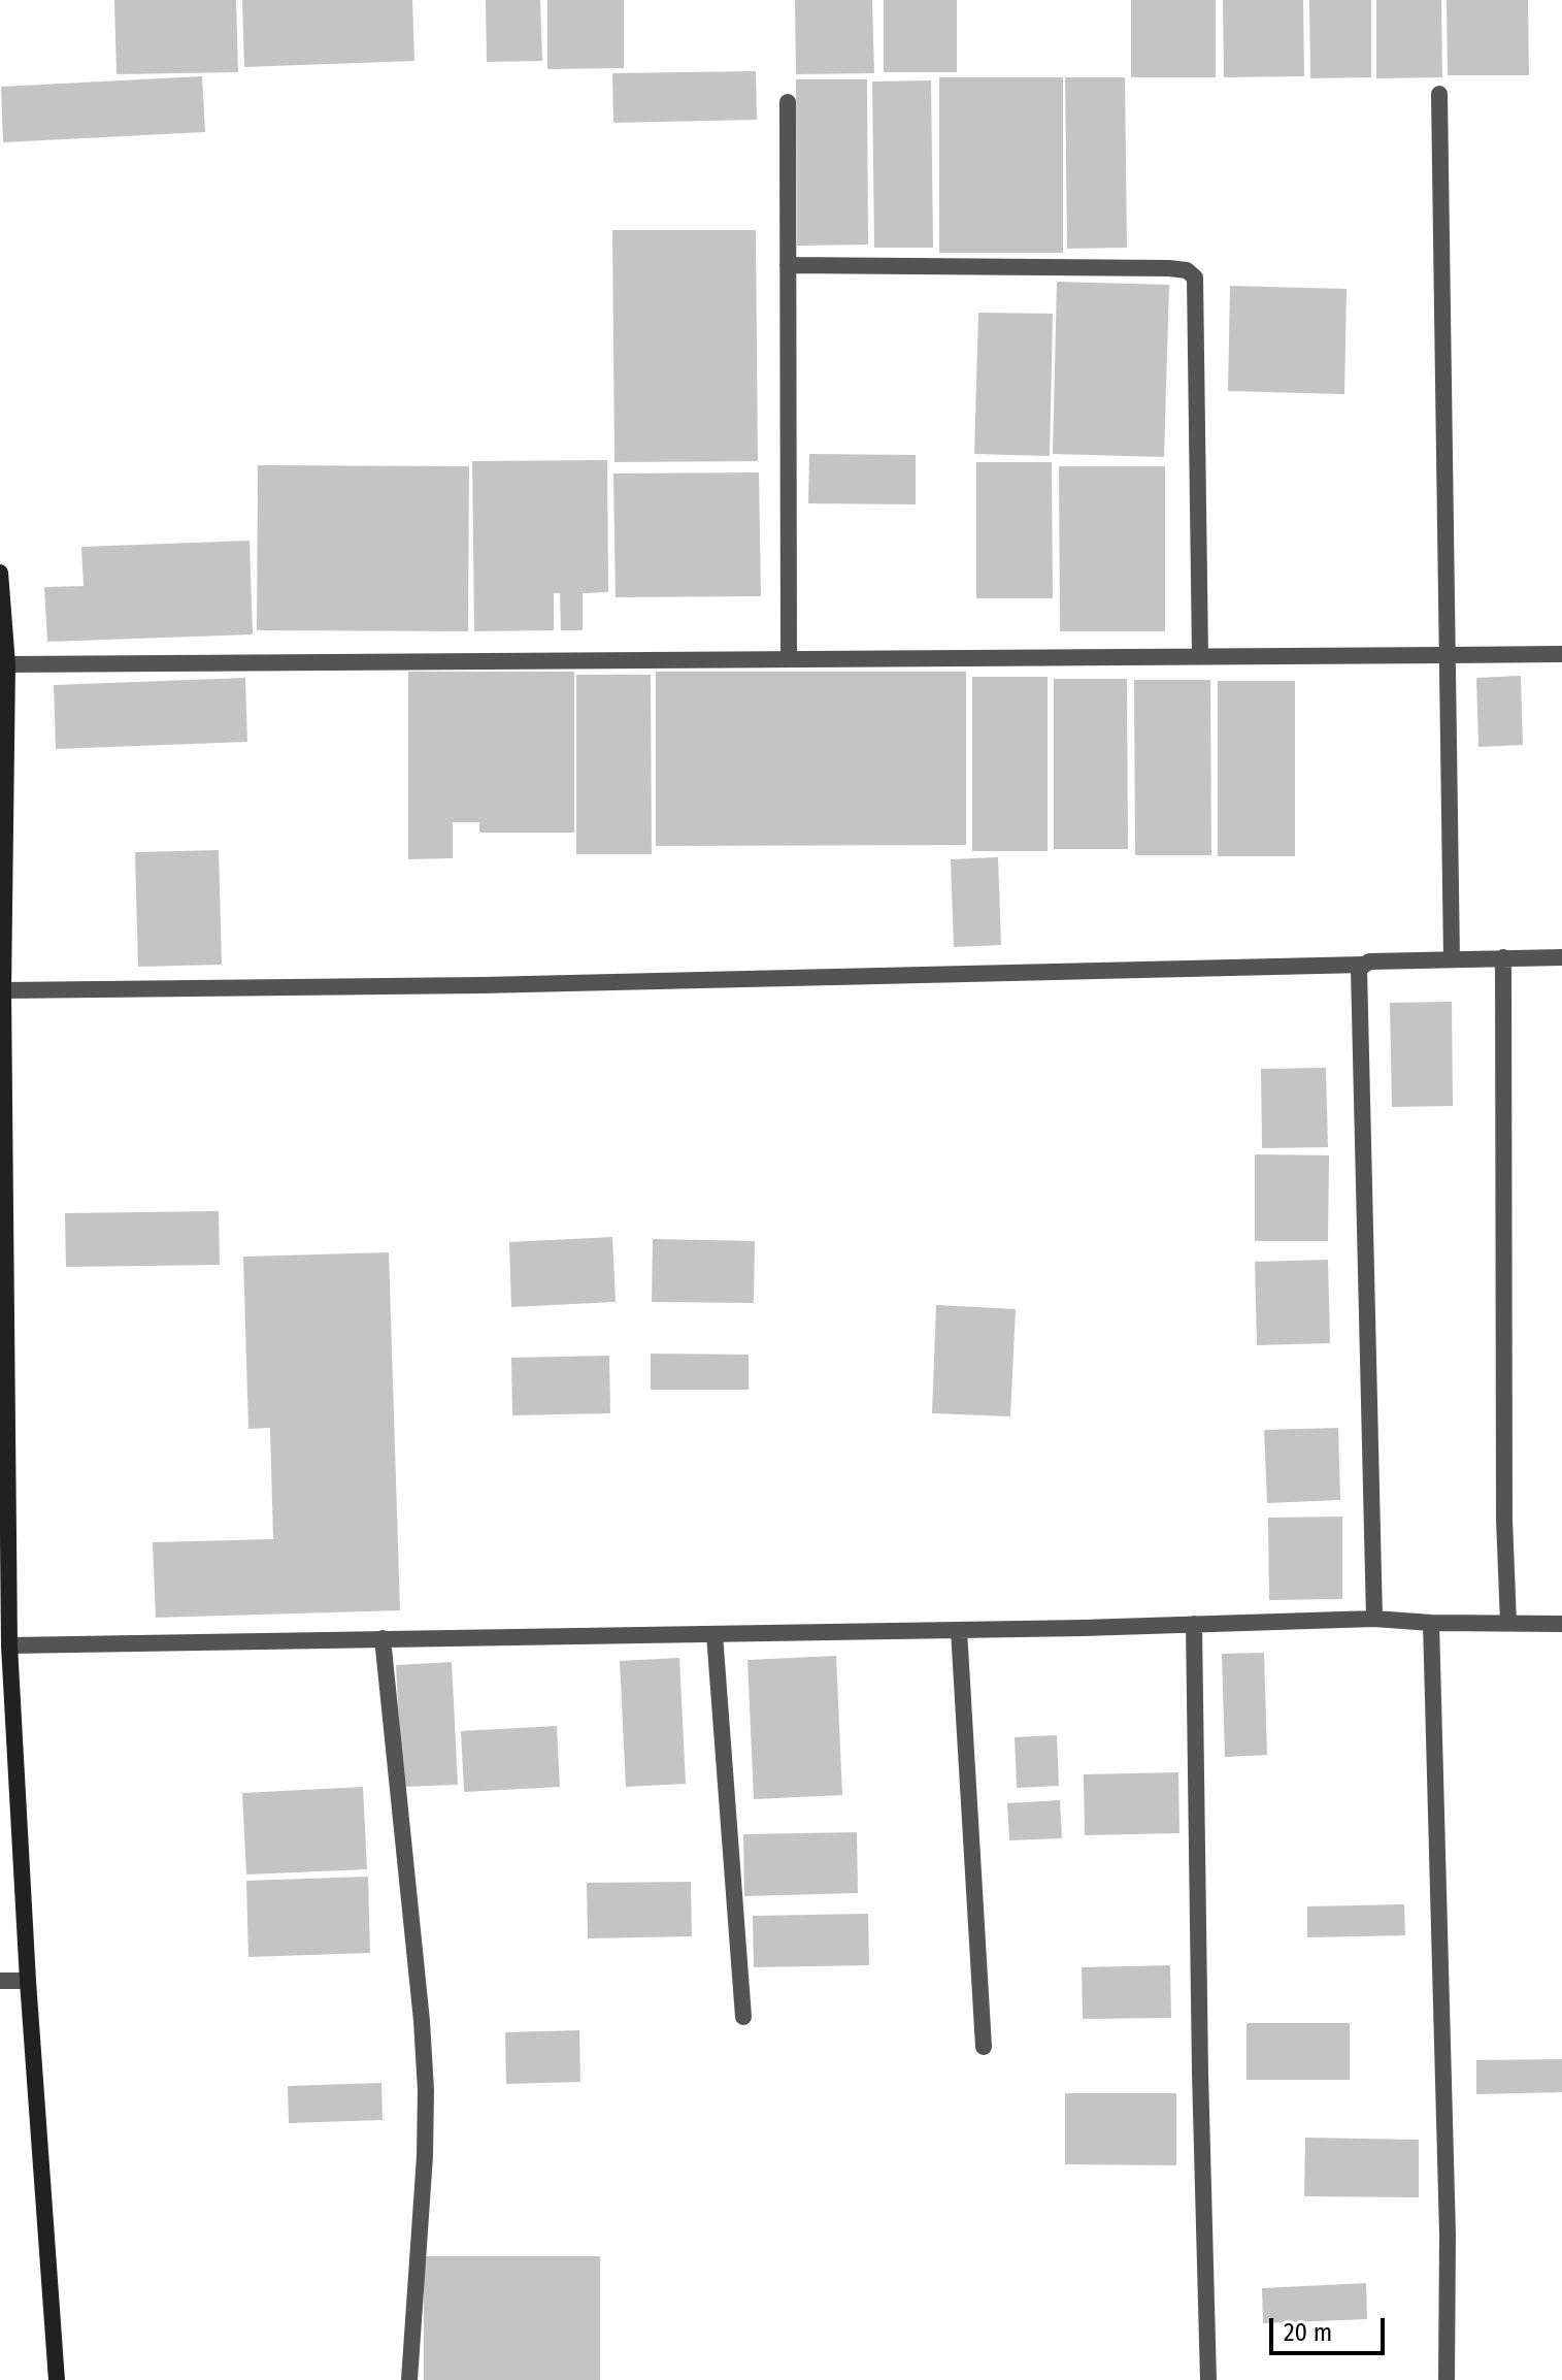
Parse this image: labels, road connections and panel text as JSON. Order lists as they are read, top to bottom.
{
  "scale_bar": "20 m"
}
